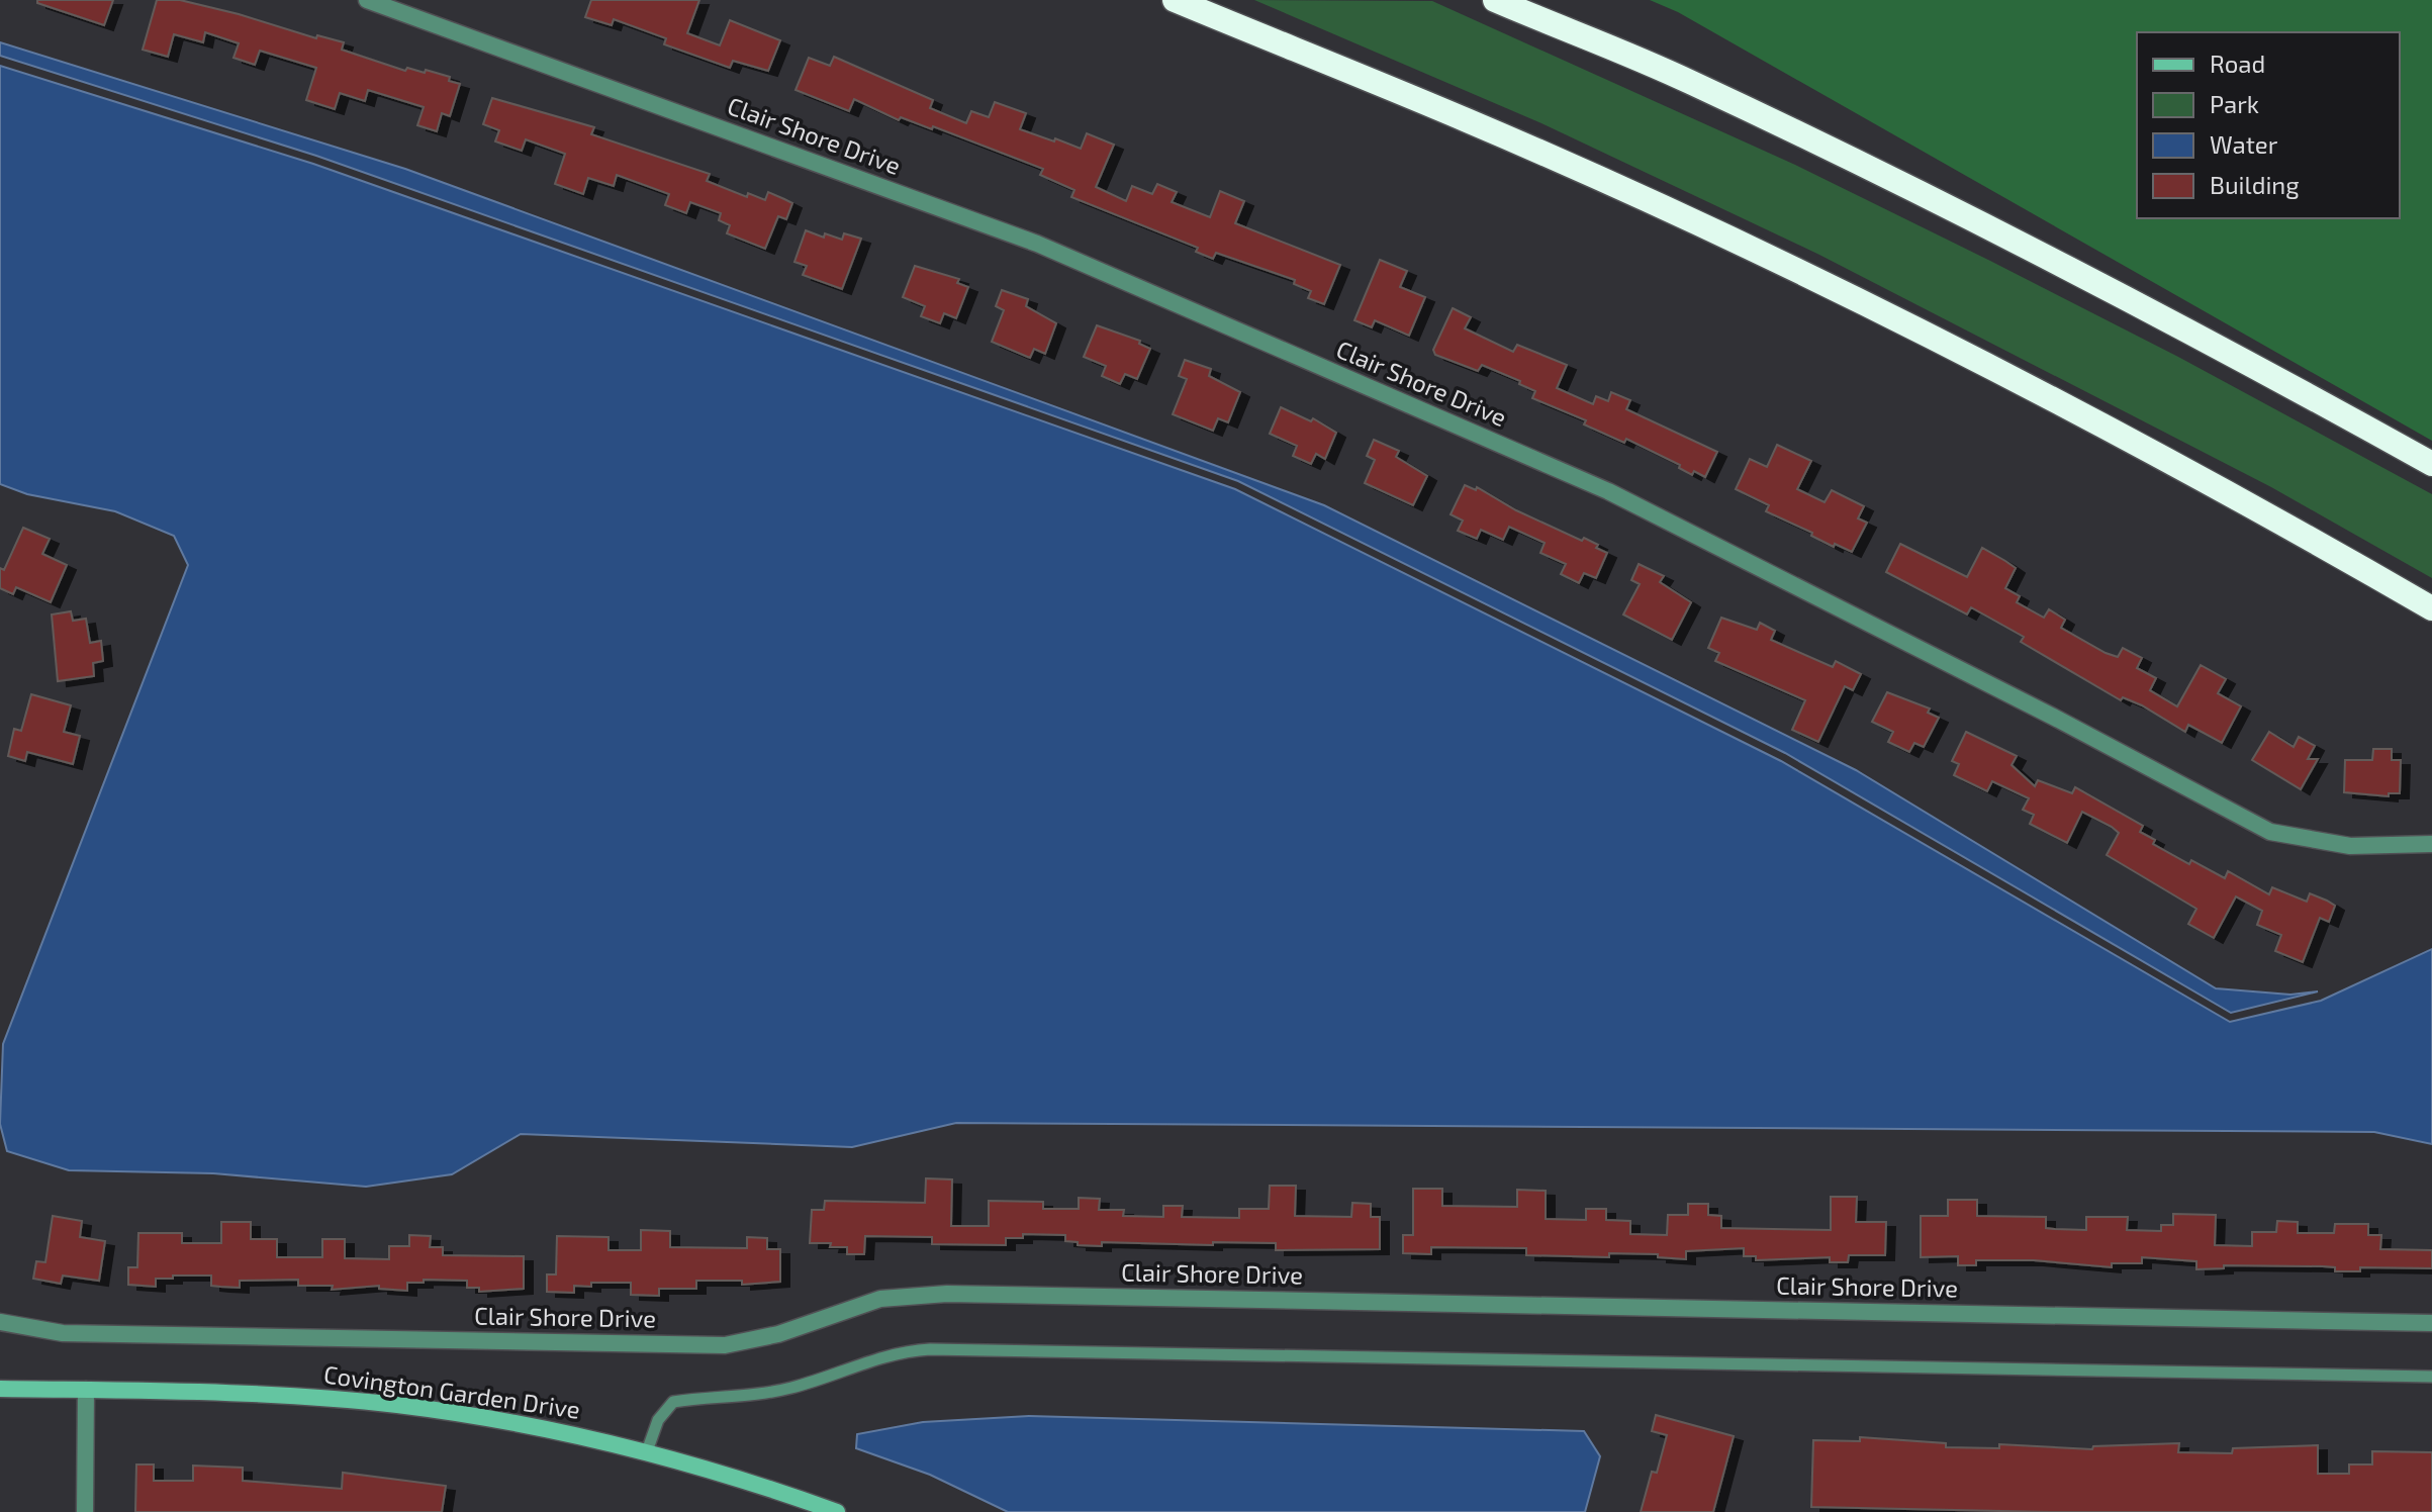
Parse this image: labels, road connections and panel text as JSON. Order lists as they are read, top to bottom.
{
  "streets": {
    "street": ["Clair Shore Drive", "Covington Garden Drive"]
  },
  "legend": [
    "Road",
    "Park",
    "Water",
    "Building"
  ]
}
